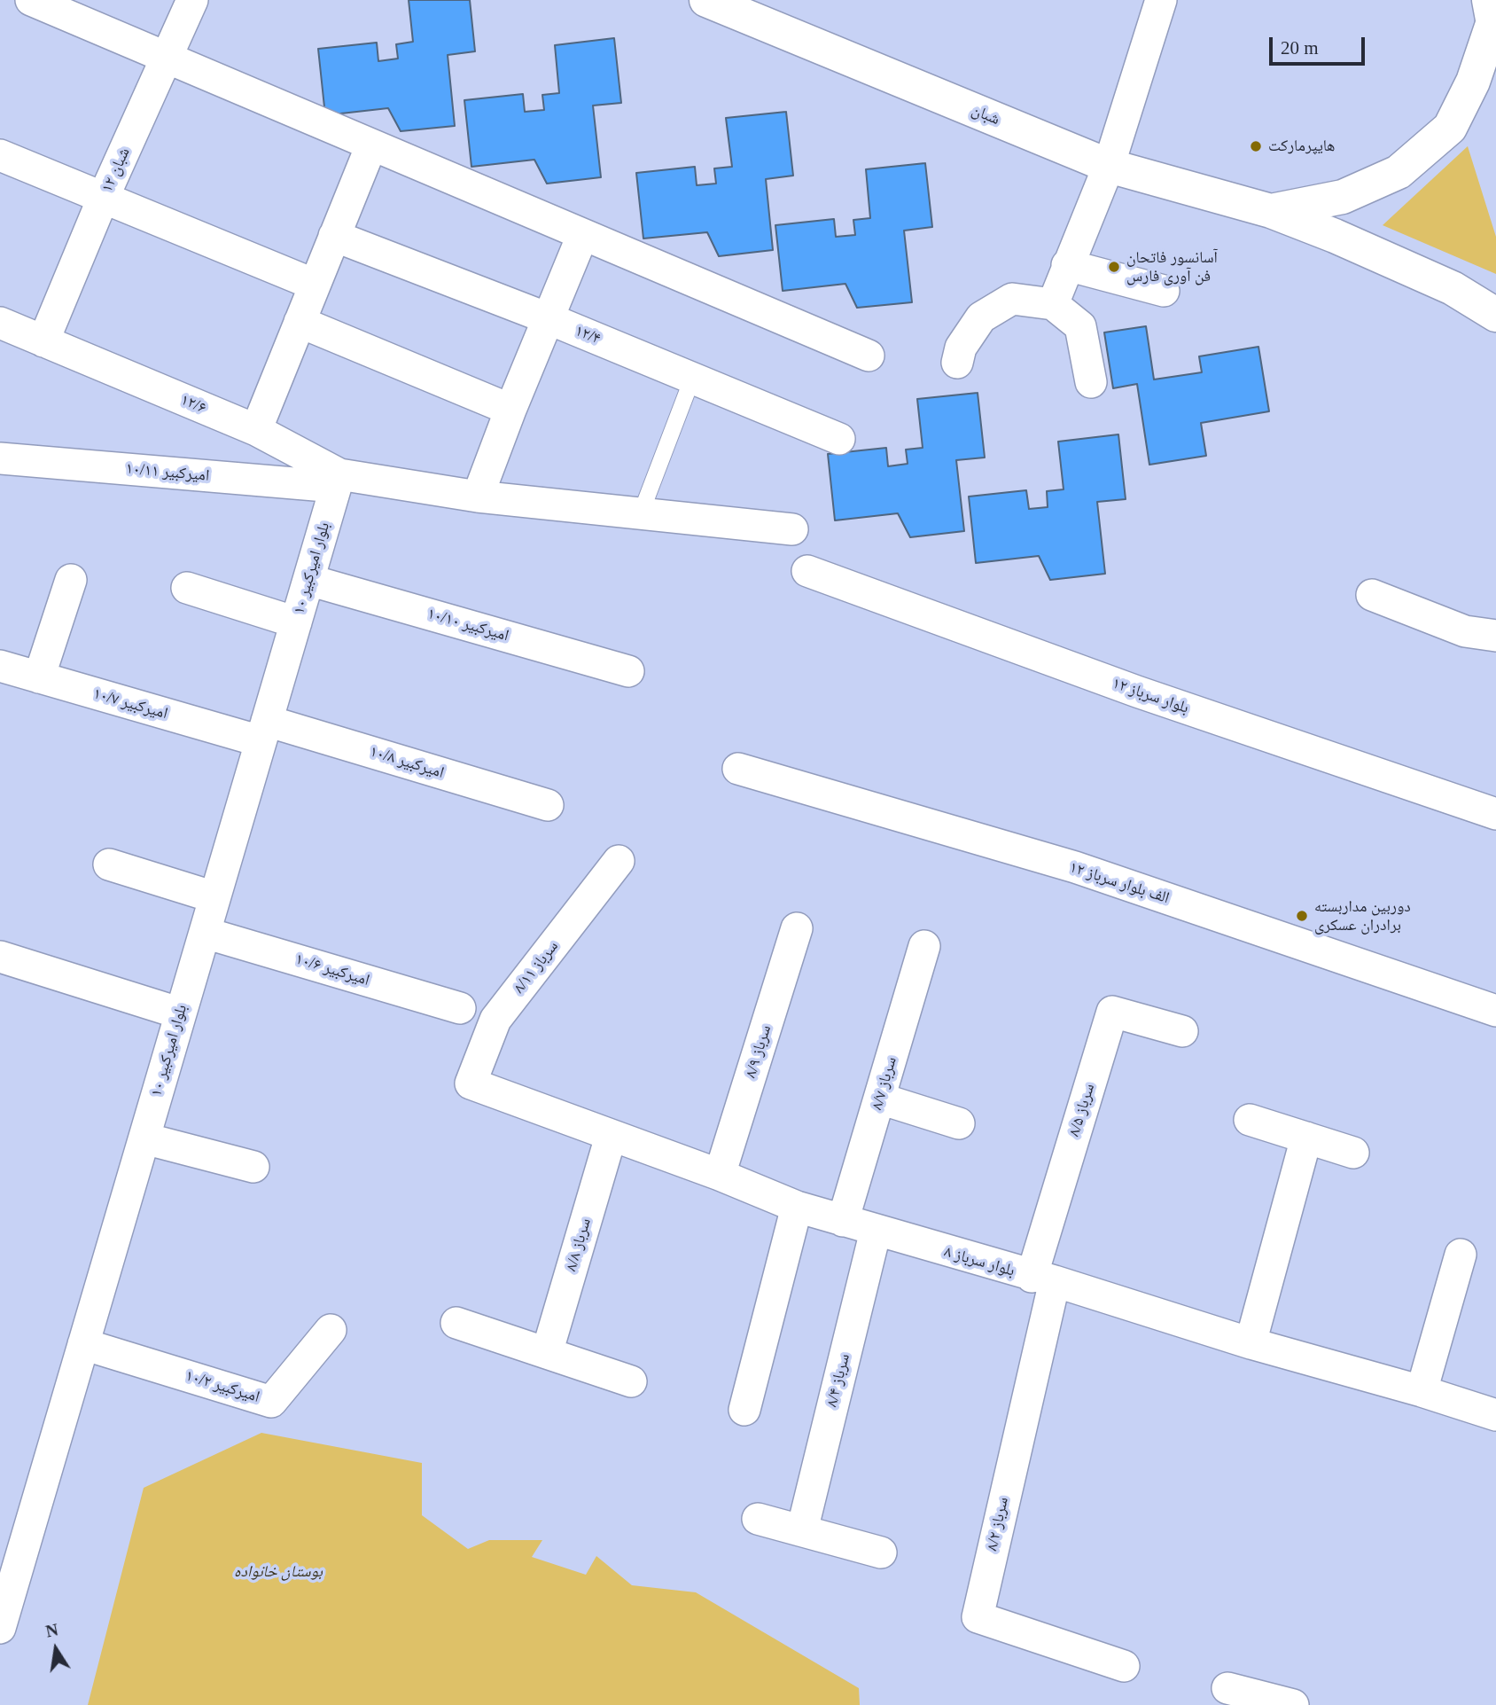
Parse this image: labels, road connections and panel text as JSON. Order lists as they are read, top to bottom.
{
  "streets": {
    "street": [
      "شبان",
      "۱۲ شبان",
      "۱۲/۴",
      "۱۲/۶",
      "۱۰/۱۱ امیرکبیر",
      "۱۰ بلوار امیرکبیر",
      "۱۰/۱۰ امیرکبیر",
      "۱۲ بلوار سرباز",
      "۱۰/۷ امیرکبیر",
      "۱۰/۸ امیرکبیر",
      "۱۲ الف بلوار سرباز",
      "۸/۱۱ سرباز",
      "۱۰/۶ امیرکبیر",
      "۸/۹ سرباز",
      "۸/۷ سرباز",
      "۸/۵ سرباز",
      "۸/۸ سرباز",
      "۸ بلوار سرباز",
      "۸/۴ سرباز",
      "۱۰/۲ امیرکبیر",
      "۸/۲ سرباز"
    ]
  },
  "crossings": [
    ["۱۲ شبان", "۱۲/۶"],
    ["۱۲/۶", "۱۰/۱۱ امیرکبیر"],
    ["۱۲/۶", "۱۰ بلوار امیرکبیر"],
    ["۱۰/۱۱ امیرکبیر", "۱۰ بلوار امیرکبیر"],
    ["۱۰ بلوار امیرکبیر", "۱۰/۱۰ امیرکبیر"],
    ["۱۰ بلوار امیرکبیر", "۱۰/۷ امیرکبیر"],
    ["۱۰ بلوار امیرکبیر", "۱۰/۸ امیرکبیر"],
    ["۱۰ بلوار امیرکبیر", "۱۰/۶ امیرکبیر"],
    ["۱۰ بلوار امیرکبیر", "۱۰/۲ امیرکبیر"],
    ["۱۰/۷ امیرکبیر", "۱۰/۸ امیرکبیر"],
    ["۸/۱۱ سرباز", "۸ بلوار سرباز"],
    ["۸/۹ سرباز", "۸ بلوار سرباز"],
    ["۸/۷ سرباز", "۸ بلوار سرباز"],
    ["۸/۵ سرباز", "۸ بلوار سرباز"],
    ["۸/۵ سرباز", "۸/۲ سرباز"],
    ["۸/۸ سرباز", "۸ بلوار سرباز"],
    ["۸ بلوار سرباز", "۸/۴ سرباز"],
    ["۸ بلوار سرباز", "۸/۲ سرباز"]
  ],
  "parks": ["بوستان خانواده"],
  "places": ["هایپرمارکت", "آسانسور فاتحان فن آوری فارس", "دوربین مداربسته برادران عسکری"],
  "scale_bar": "20 m",
  "north": "top"
}
